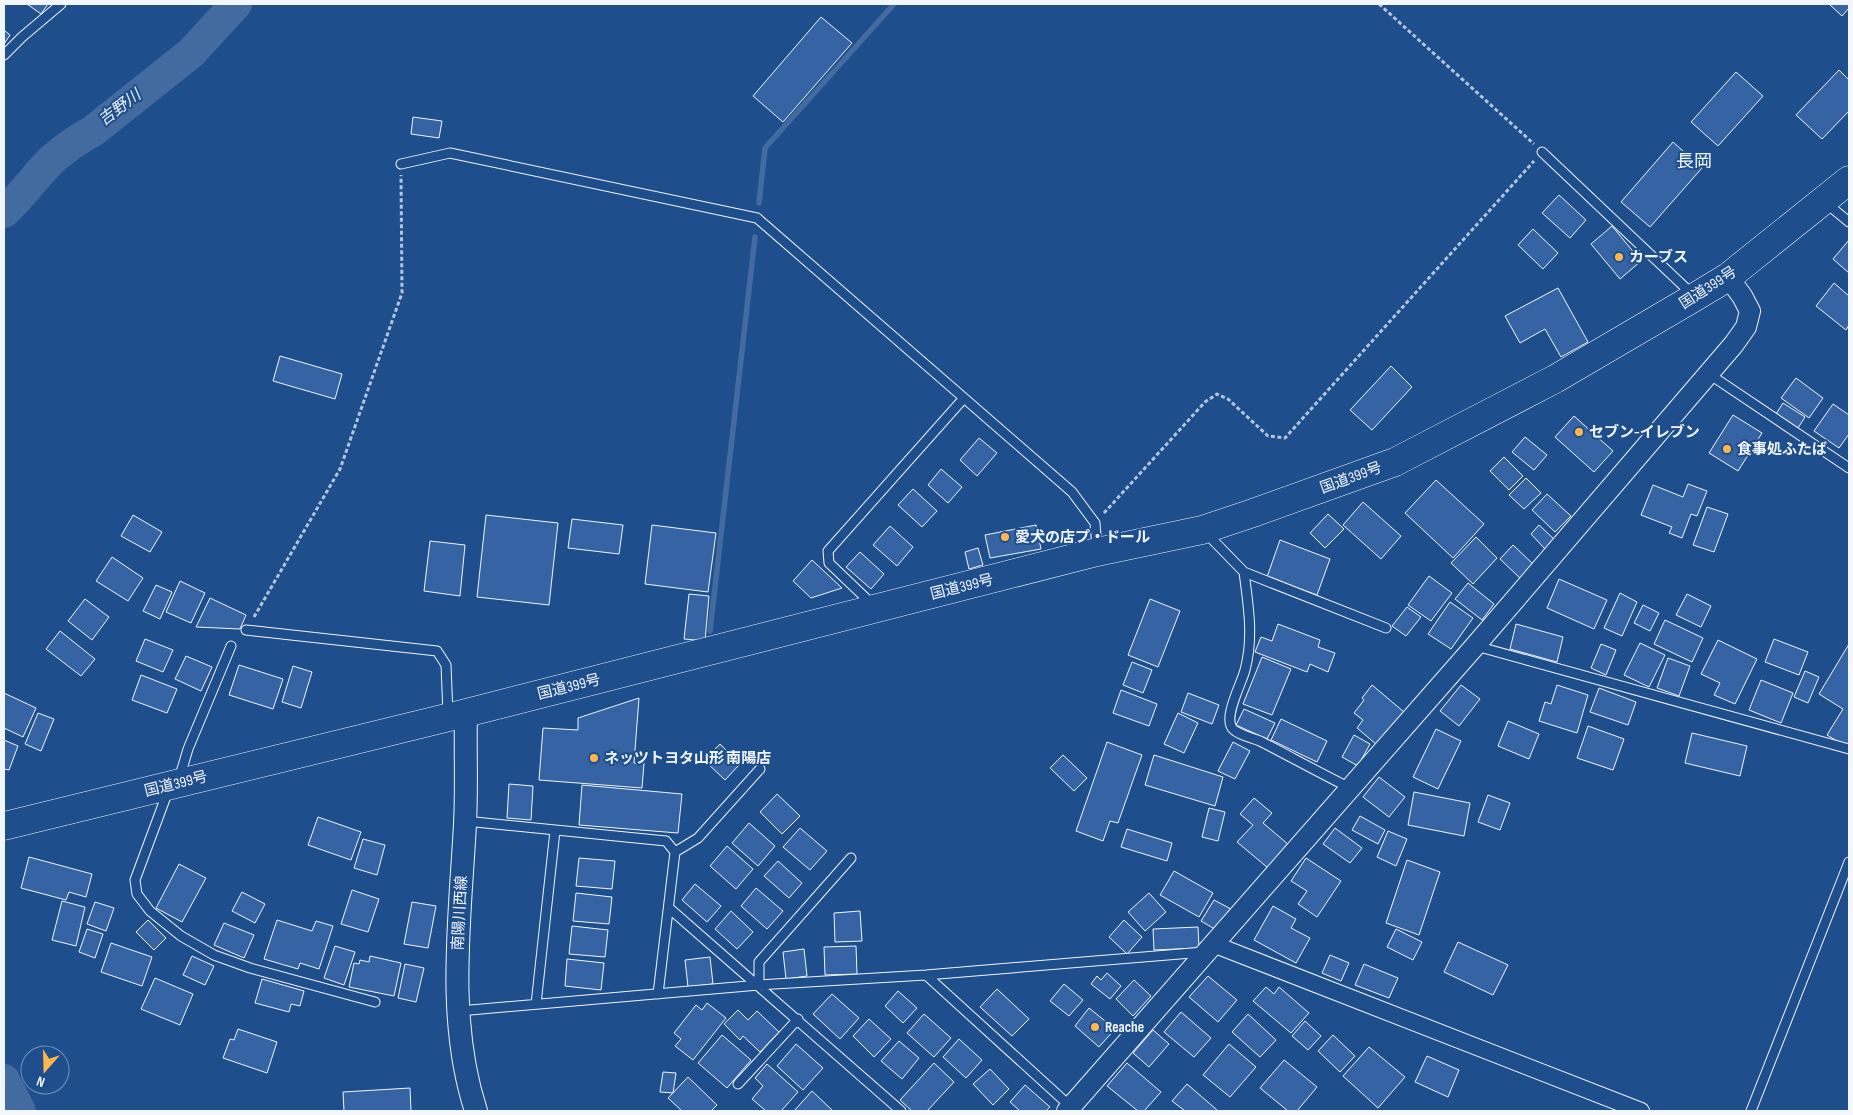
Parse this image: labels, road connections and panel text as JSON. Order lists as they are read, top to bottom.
{
  "streets": {
    "highway": ["国道399号"],
    "main road": ["南陽川西線"]
  },
  "crossings": [
    ["国道399号", "南陽川西線"]
  ],
  "districts": ["長岡"],
  "water": ["吉野川"],
  "places": [
    "カーブス",
    "セブン-イレブン",
    "食事処ふたば",
    "愛犬の店プ・ドール",
    "ネッツトヨタ山形 南陽店",
    "Reache"
  ],
  "north": "bottom"
}
